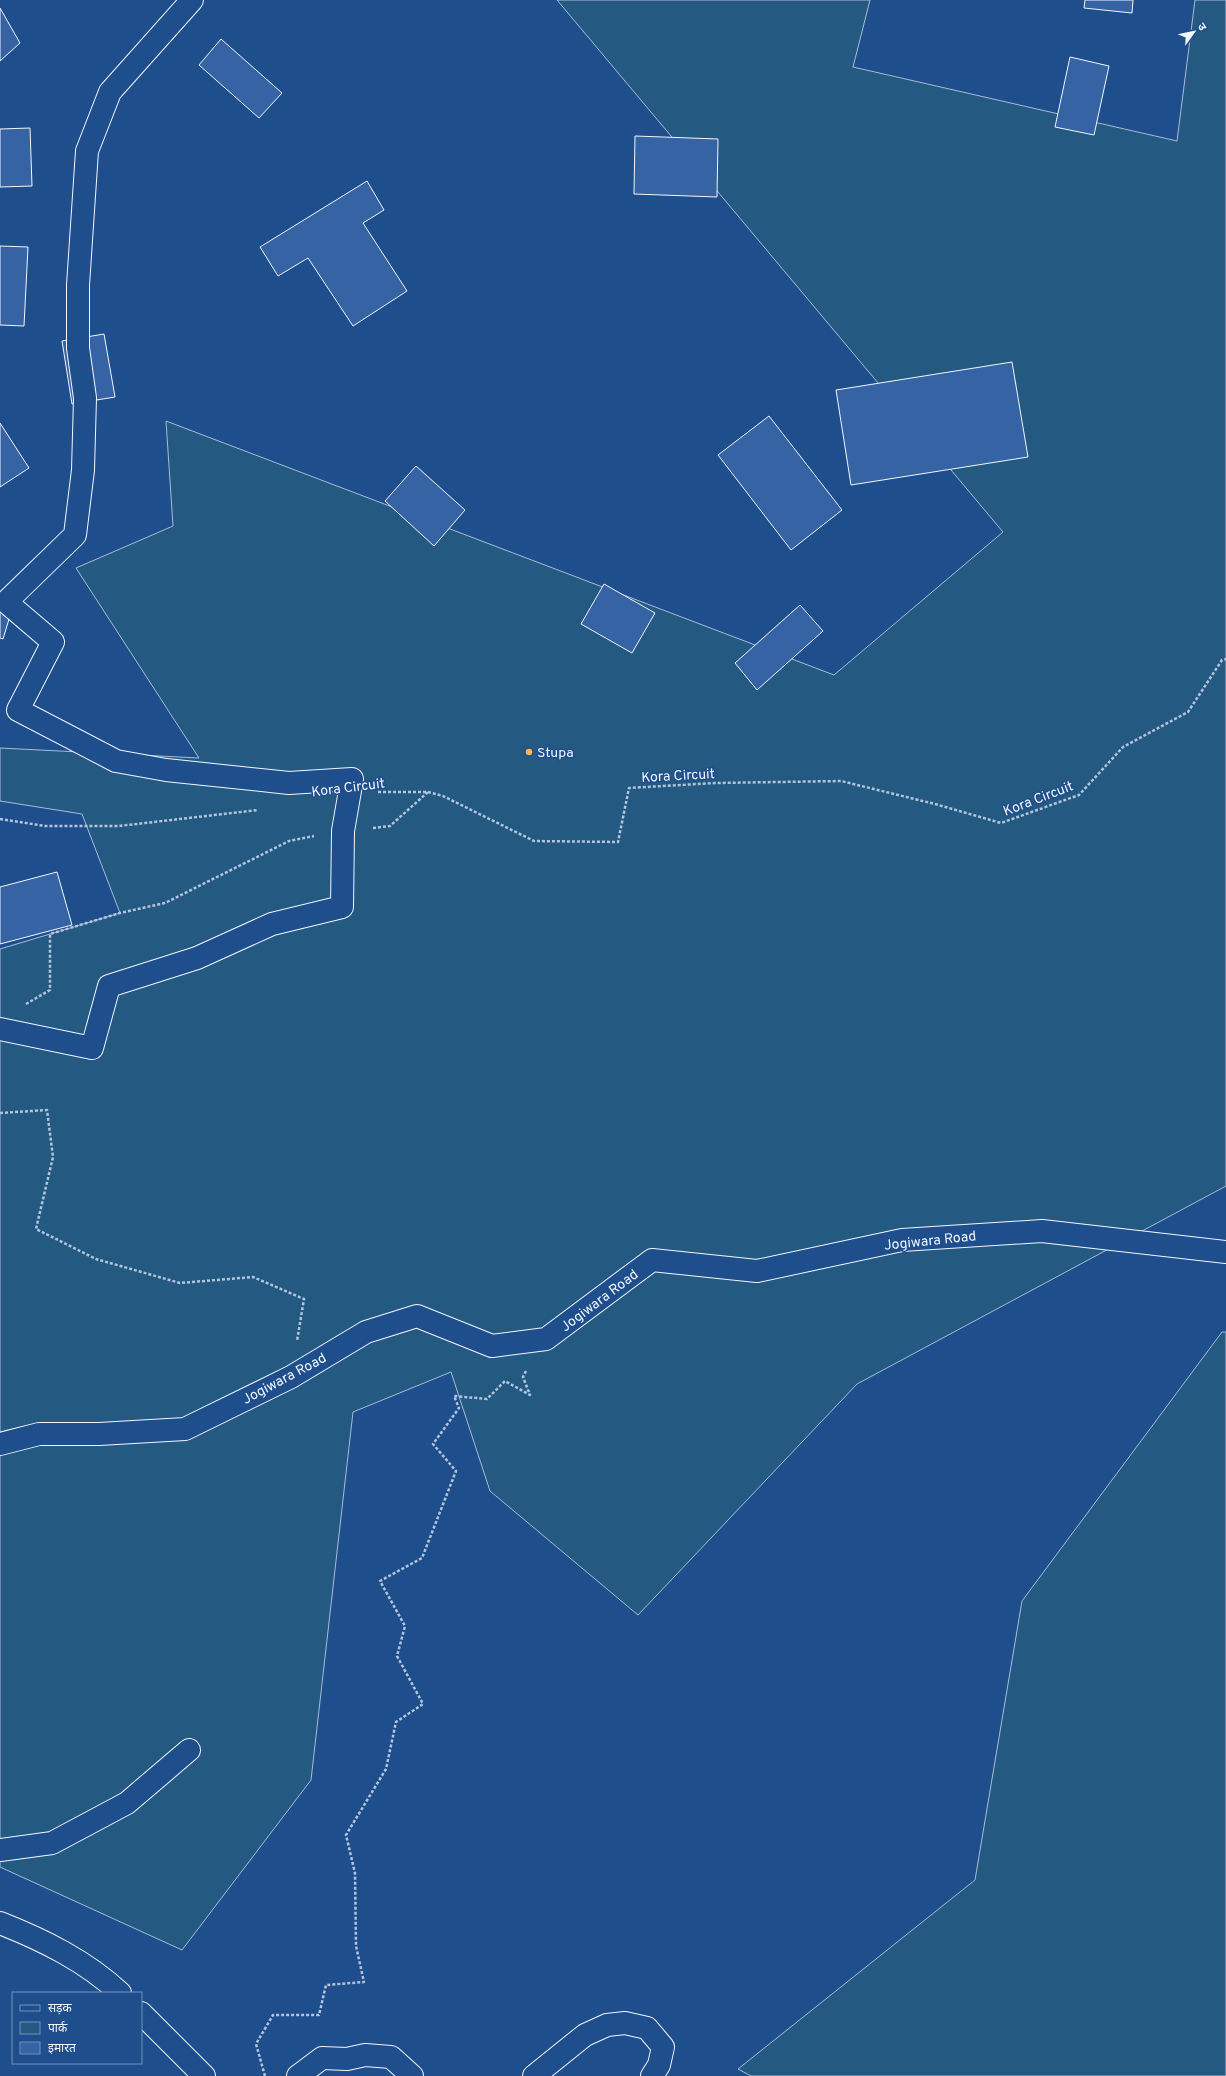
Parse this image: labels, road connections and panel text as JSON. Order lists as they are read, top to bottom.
{
  "streets": {
    "street": ["Jogiwara Road"],
    "path": ["Kora Circuit"]
  },
  "places": ["Stupa"],
  "legend": ["सड़क", "पार्क", "इमारत"],
  "north": "top right"
}
